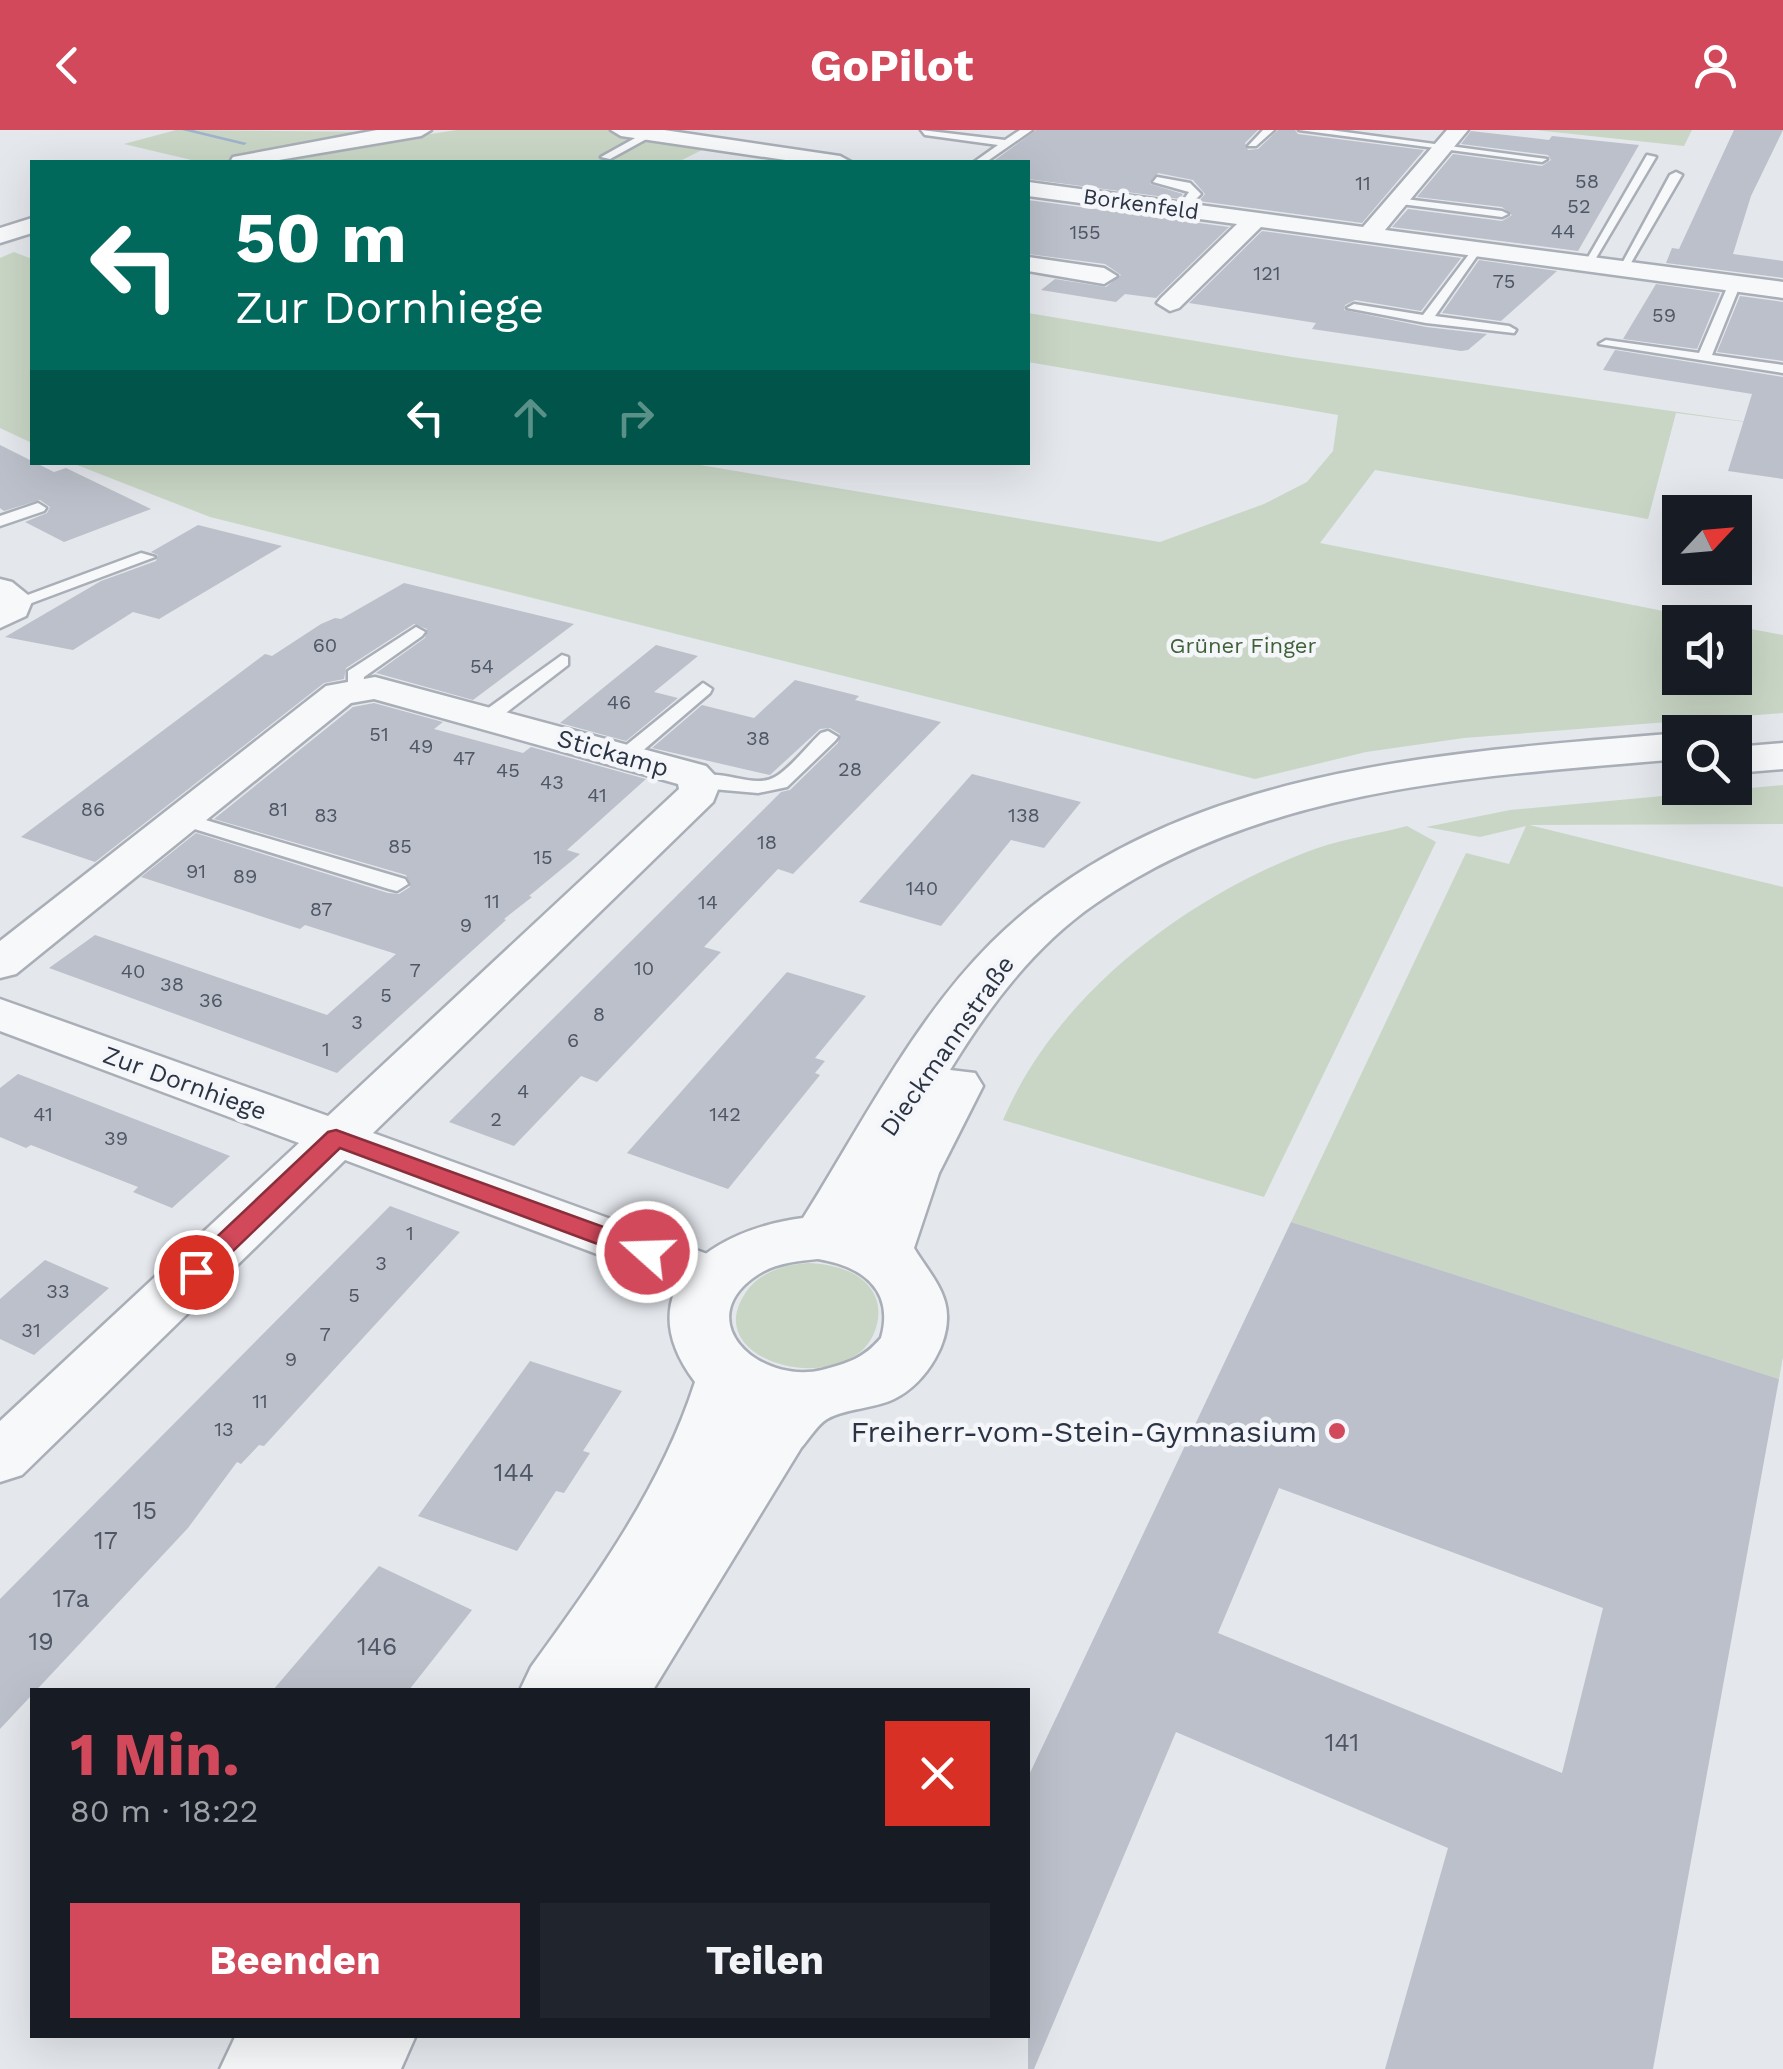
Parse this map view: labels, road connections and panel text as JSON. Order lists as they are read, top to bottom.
{
  "streets": {
    "street": [
      "Borkenfeld",
      "Stickamp",
      "Dieckmannstraße",
      "Zur Dornhiege"
    ]
  },
  "crossings": [
    ["Stickamp", "Zur Dornhiege"],
    ["Dieckmannstraße", "Zur Dornhiege"]
  ],
  "parks": ["Grüner Finger"],
  "places": ["Freiherr-vom-Stein-Gymnasium"],
  "house_numbers": [
    "58",
    "11",
    "52",
    "44",
    "155",
    "121",
    "75",
    "59",
    "60",
    "54",
    "46",
    "51",
    "38",
    "49",
    "47",
    "28",
    "45",
    "43",
    "41",
    "86",
    "81",
    "83",
    "138",
    "18",
    "85",
    "15",
    "91",
    "89",
    "140",
    "11",
    "14",
    "87",
    "9",
    "10",
    "7",
    "40",
    "38",
    "5",
    "36",
    "8",
    "3",
    "6",
    "1",
    "4",
    "41",
    "142",
    "2",
    "39",
    "1",
    "3",
    "33",
    "5",
    "31",
    "7",
    "9",
    "11",
    "13",
    "144",
    "15",
    "17",
    "17a",
    "19",
    "146",
    "141"
  ],
  "north": "top right",
  "page": {
    "header": "GoPilot",
    "turn": ["50 m", "Zur Dornhiege"],
    "heading": ["1 Min.", "80 m · 18:22"],
    "buttons": ["Beenden", "Teilen"]
  }
}
